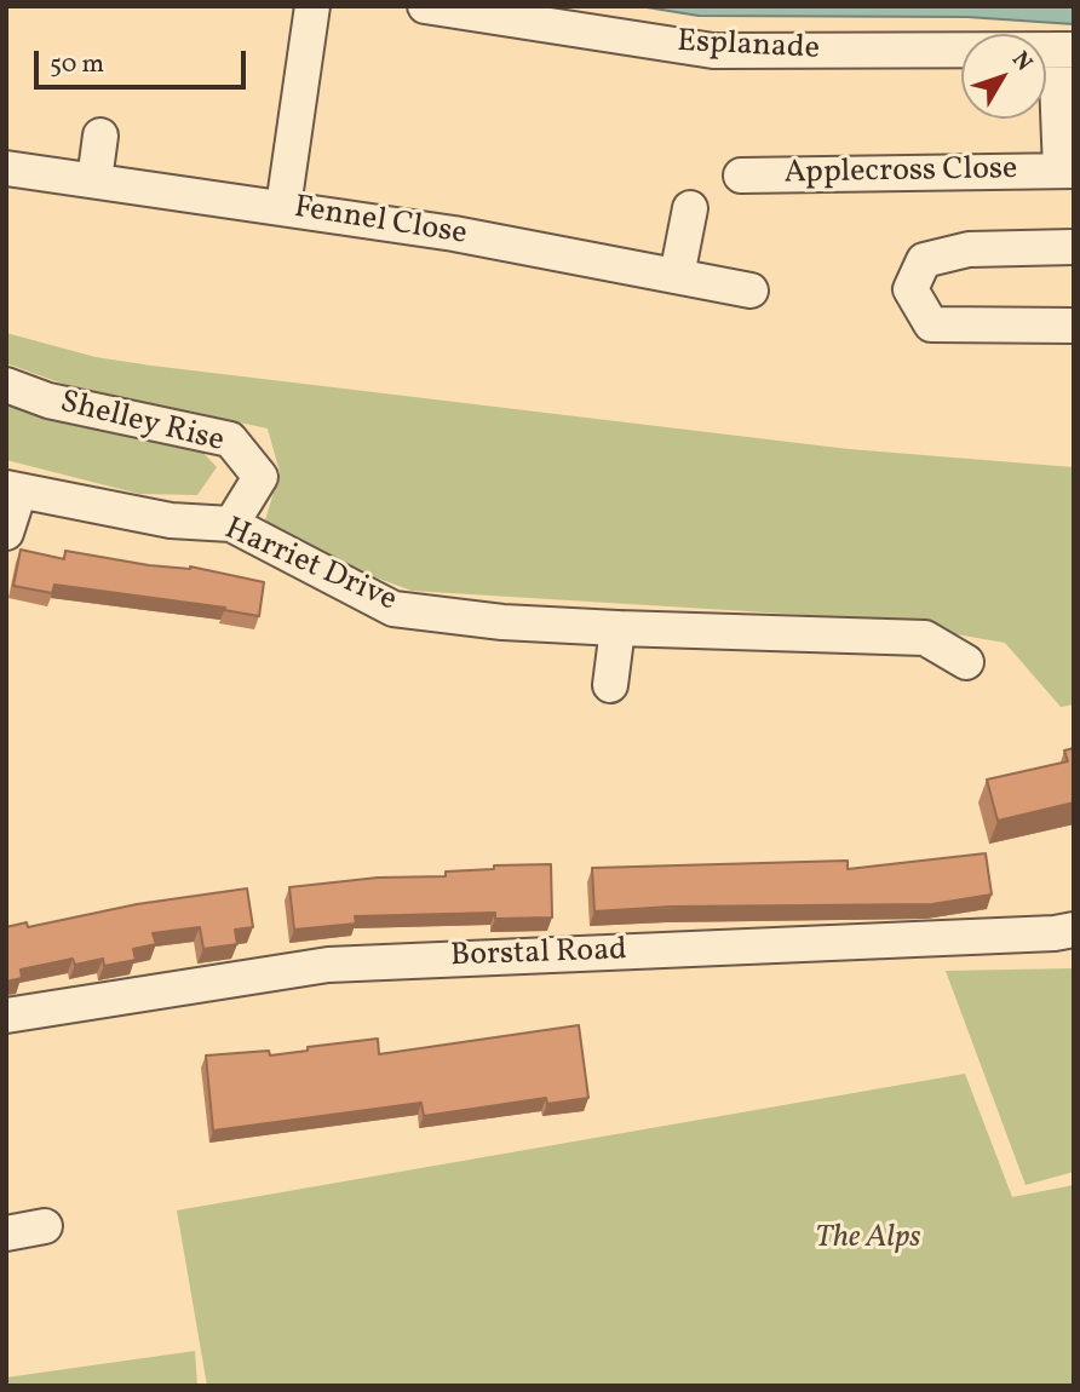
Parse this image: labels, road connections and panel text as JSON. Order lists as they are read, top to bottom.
{
  "streets": {
    "street": [
      "Esplanade",
      "Applecross Close",
      "Fennel Close",
      "Shelley Rise",
      "Harriet Drive",
      "Borstal Road"
    ]
  },
  "crossings": [
    ["Esplanade", "Applecross Close"],
    ["Shelley Rise", "Harriet Drive"]
  ],
  "parks": ["The Alps"],
  "scale_bar": "50 m",
  "north": "top right"
}
